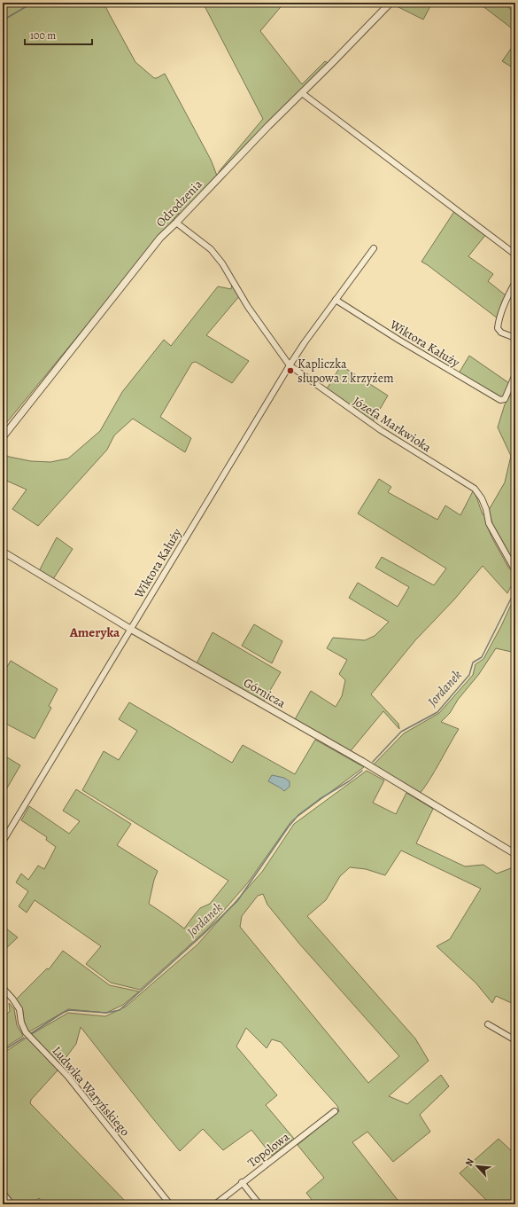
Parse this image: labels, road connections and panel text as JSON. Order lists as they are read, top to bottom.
{
  "streets": {
    "street": [
      "Odrodzenia",
      "Wiktora Kałuży",
      "Józefa Markwioka",
      "Górnicza",
      "Ludwika Waryńskiego",
      "Topolowa"
    ]
  },
  "crossings": [
    ["Odrodzenia", "Józefa Markwioka"],
    ["Wiktora Kałuży", "Józefa Markwioka"],
    ["Wiktora Kałuży", "Górnicza"]
  ],
  "districts": ["Ameryka"],
  "water": ["Jordanek"],
  "places": ["Kapliczka słupowa z krzyżem"],
  "scale_bar": "100 m",
  "north": "top left"
}
